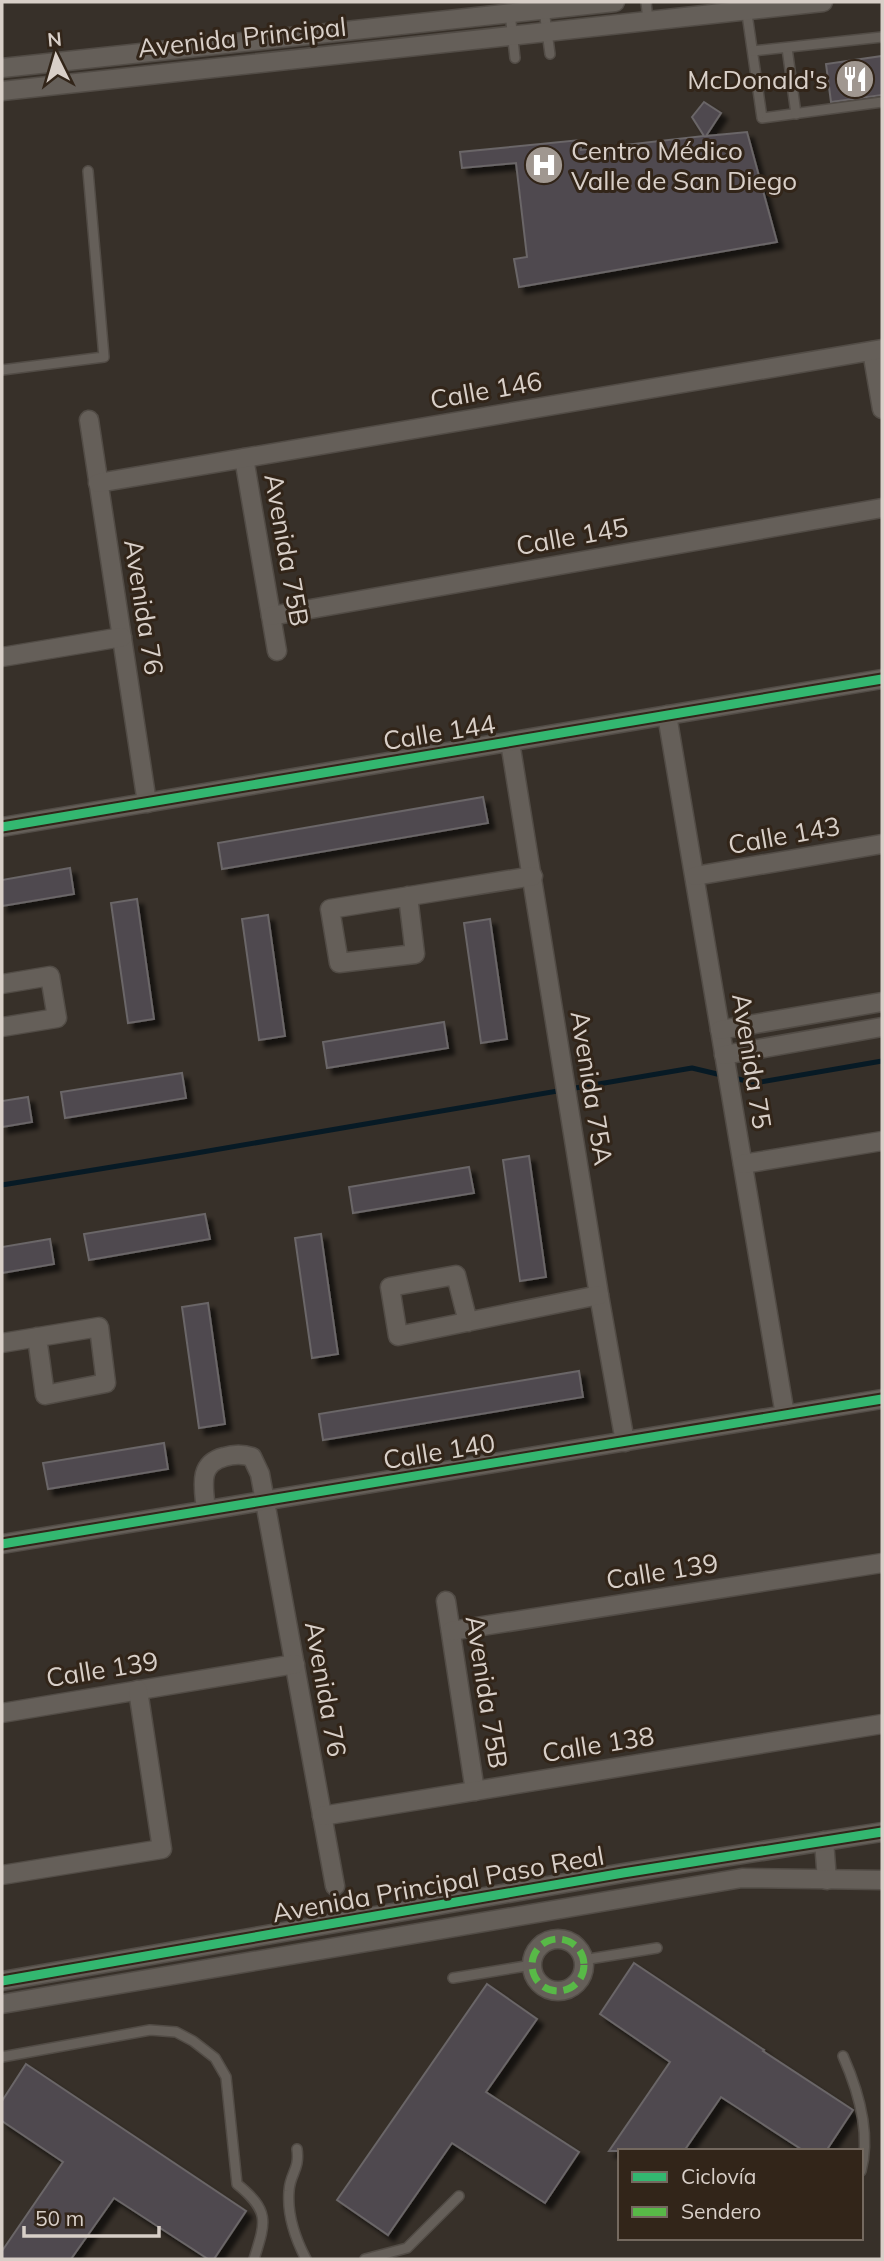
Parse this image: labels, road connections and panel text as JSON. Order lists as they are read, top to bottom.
{
  "streets": {
    "street": [
      "Avenida Principal",
      "Calle 146",
      "Calle 145",
      "Avenida 75B",
      "Avenida 76",
      "Calle 144",
      "Calle 143",
      "Avenida 75",
      "Avenida 75A",
      "Calle 140",
      "Calle 139",
      "Calle 138",
      "Avenida Principal Paso Real"
    ]
  },
  "crossings": [
    ["Calle 146", "Avenida 75B"],
    ["Calle 146", "Avenida 76"],
    ["Calle 145", "Avenida 75B"],
    ["Avenida 75B", "Calle 139"],
    ["Avenida 75B", "Calle 138"],
    ["Avenida 76", "Calle 144"],
    ["Avenida 76", "Calle 140"],
    ["Avenida 76", "Calle 139"],
    ["Avenida 76", "Calle 138"],
    ["Calle 144", "Avenida 75"],
    ["Calle 144", "Avenida 75A"],
    ["Calle 143", "Avenida 75"],
    ["Avenida 75", "Calle 140"],
    ["Avenida 75A", "Calle 140"]
  ],
  "places": {
    "restaurant": ["McDonald's"],
    "hospital": ["Centro Médico Valle de San Diego"]
  },
  "legend": ["Ciclovía", "Sendero"],
  "scale_bar": "50 m",
  "north": "top"
}
